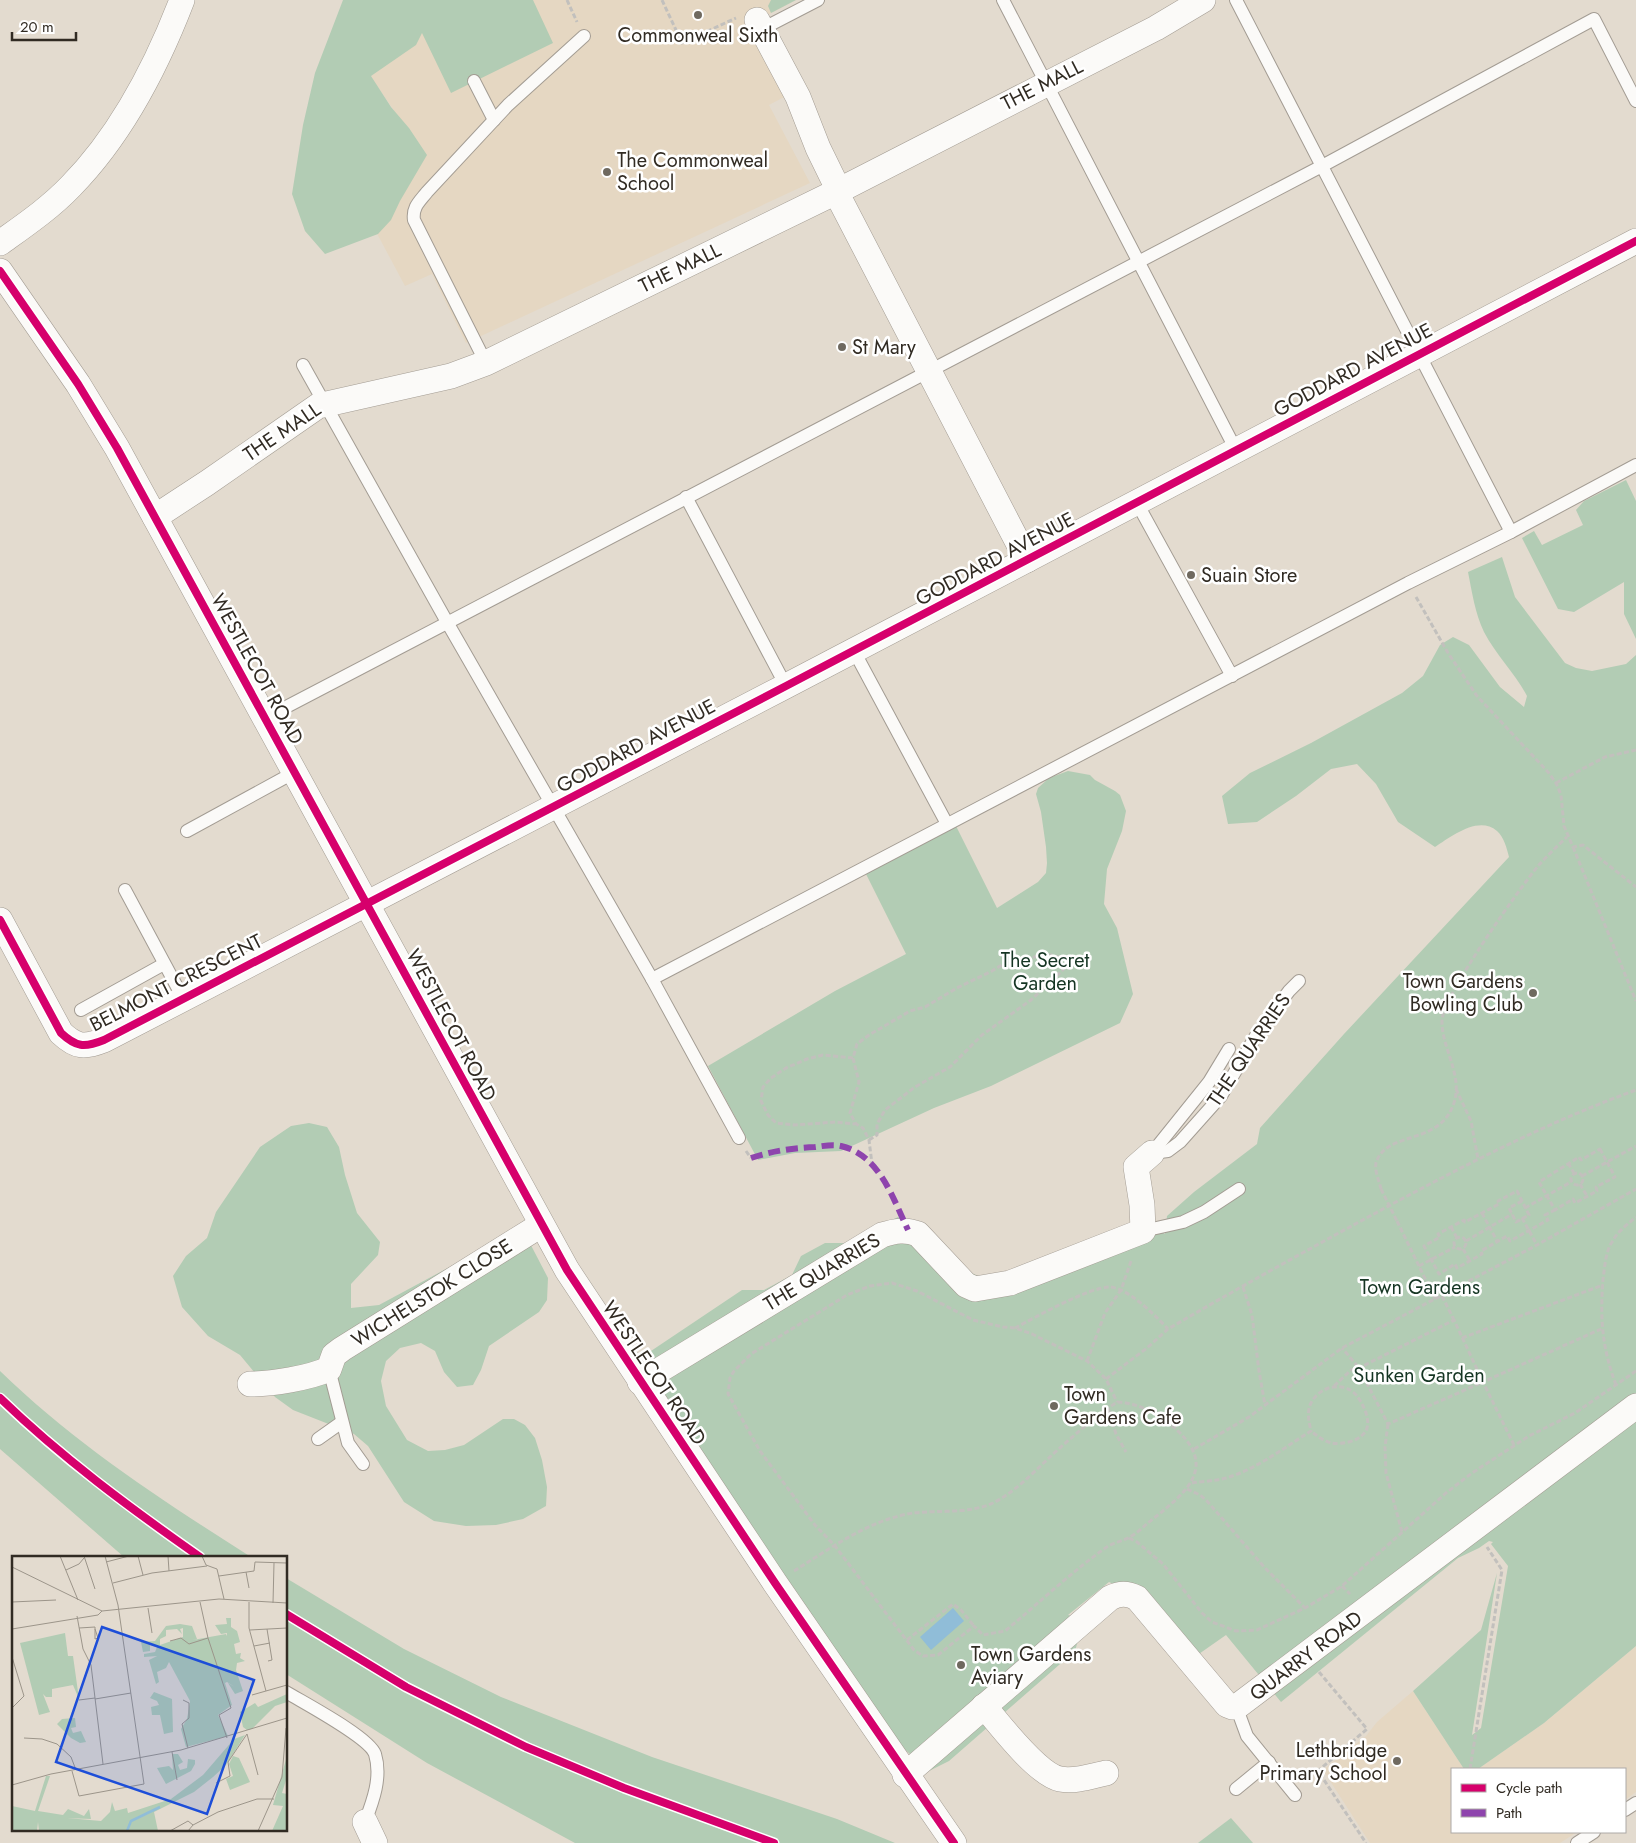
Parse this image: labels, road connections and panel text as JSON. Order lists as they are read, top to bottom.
{
  "streets": {
    "street": [
      "THE MALL",
      "GODDARD AVENUE",
      "WESTLECOT ROAD",
      "BELMONT CRESCENT",
      "THE QUARRIES",
      "WICHELSTOK CLOSE",
      "QUARRY ROAD"
    ]
  },
  "crossings": [
    ["THE MALL", "WESTLECOT ROAD"],
    ["GODDARD AVENUE", "WESTLECOT ROAD"],
    ["GODDARD AVENUE", "BELMONT CRESCENT"],
    ["WESTLECOT ROAD", "BELMONT CRESCENT"],
    ["WESTLECOT ROAD", "THE QUARRIES"],
    ["WESTLECOT ROAD", "WICHELSTOK CLOSE"],
    ["WESTLECOT ROAD", "QUARRY ROAD"]
  ],
  "parks": ["The Secret Garden", "Town Gardens", "Sunken Garden"],
  "places": [
    "Commonweal Sixth",
    "The Commonweal School",
    "St Mary",
    "Suain Store",
    "Town Gardens Bowling Club",
    "Town Gardens Cafe",
    "Town Gardens Aviary",
    "Lethbridge Primary School"
  ],
  "legend": ["Cycle path", "Path"],
  "scale_bar": "20 m"
}
